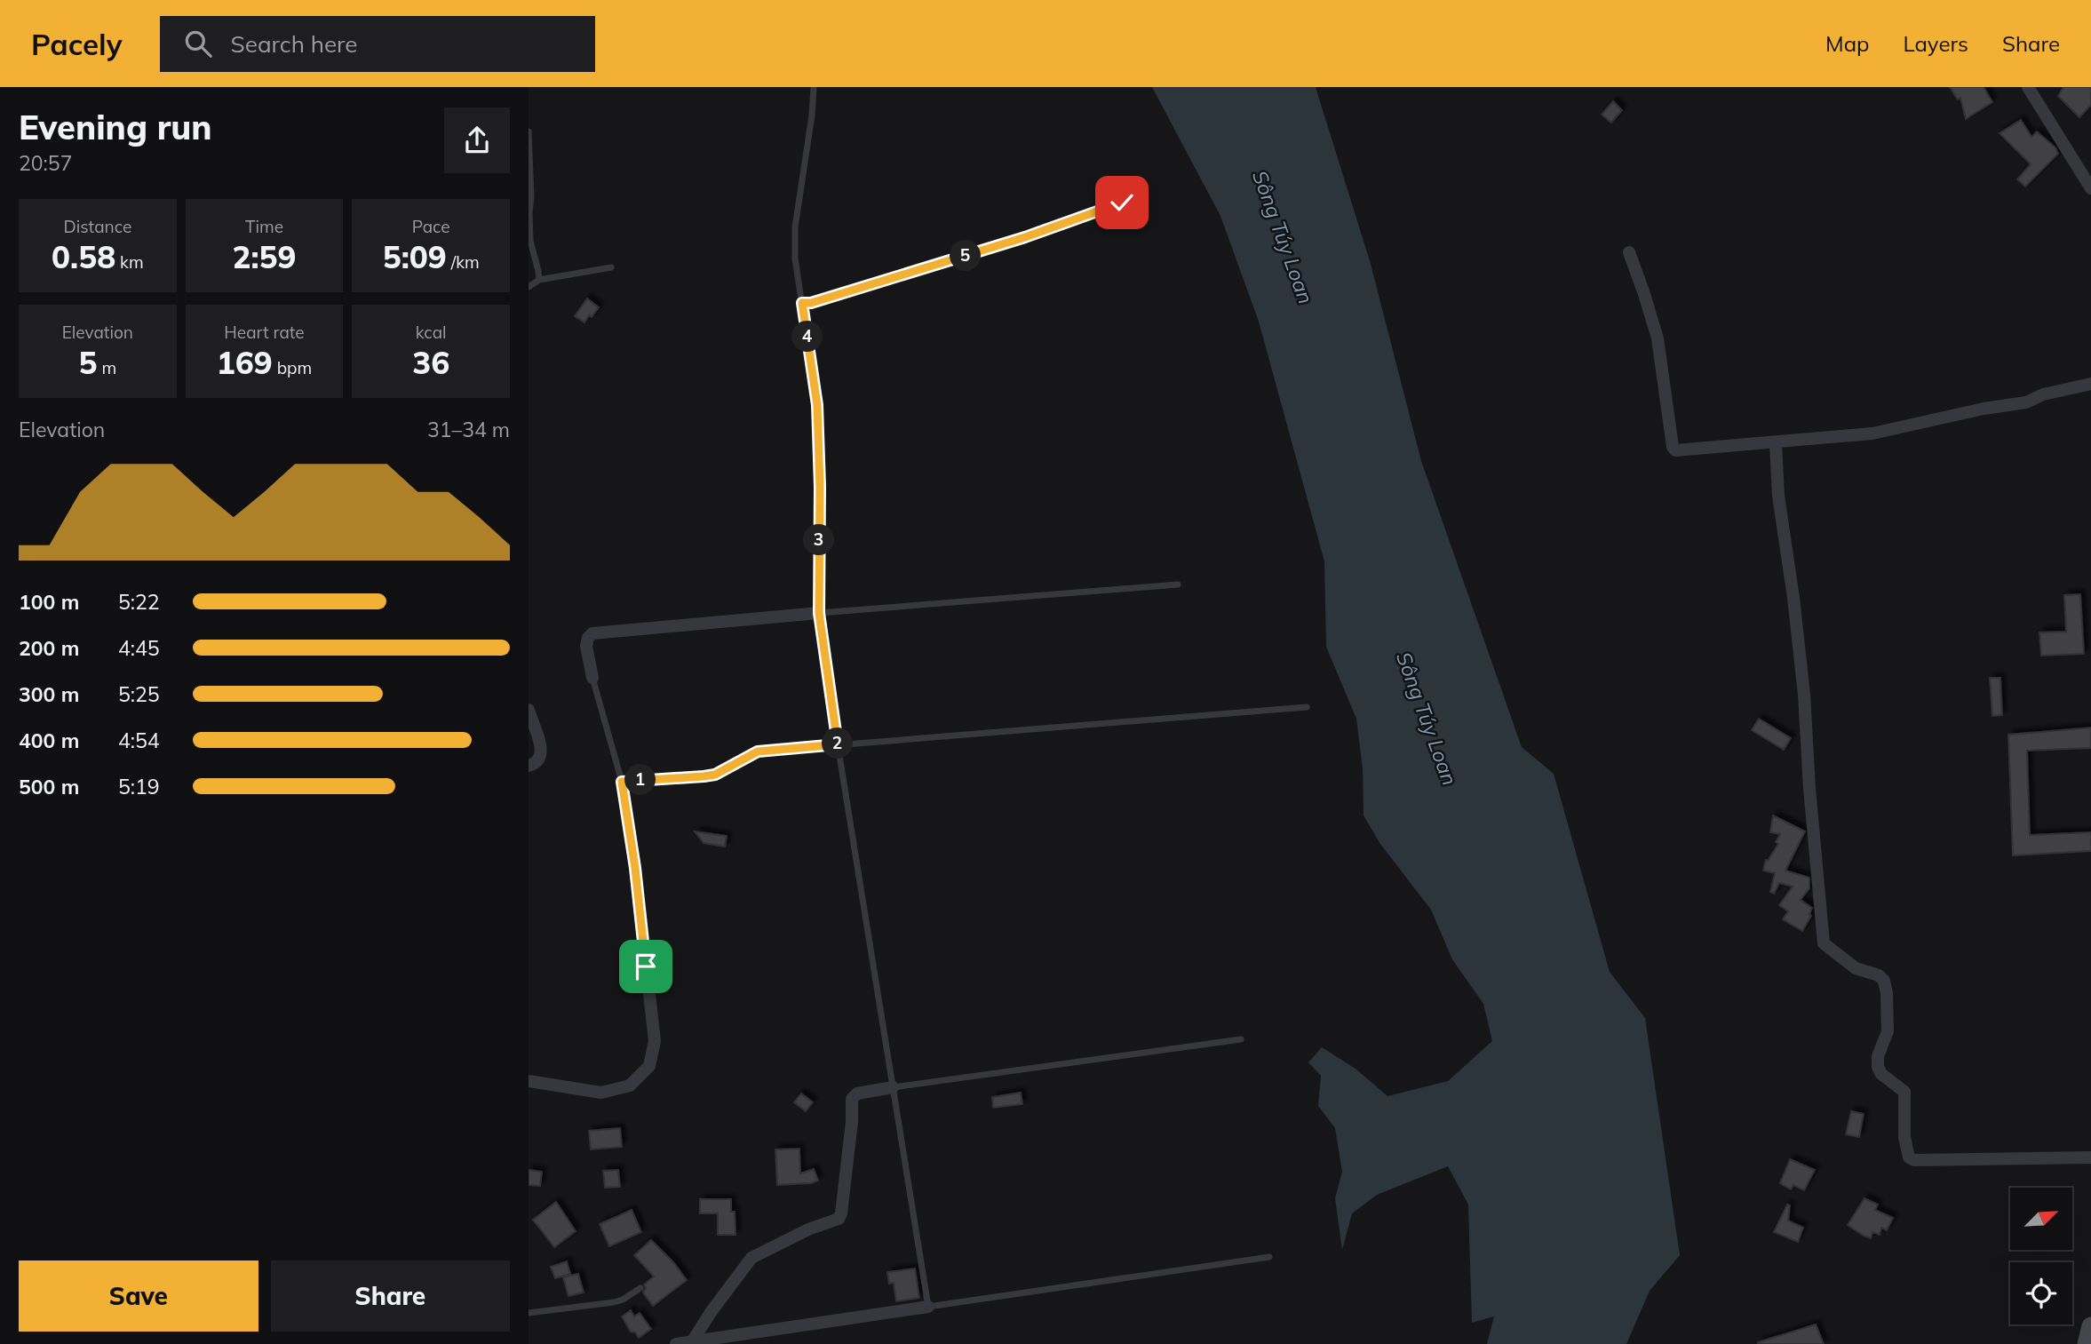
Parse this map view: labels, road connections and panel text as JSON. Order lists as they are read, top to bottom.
{
  "water": ["Sông Túy Loan"],
  "north": "top right",
  "page": {
    "header": "Pacely",
    "search": "Search here",
    "nav": ["Map", "Layers", "Share"],
    "heading": ["Evening run", "20:57"],
    "stats": [
      ["Distance", "0.58 km"],
      ["Time", "2:59"],
      ["Pace", "5:09 /km"],
      ["Elevation", "5 m"],
      ["Heart rate", "169 bpm"],
      ["kcal", "36"]
    ],
    "pins": [
      "5",
      "4",
      "3",
      "2",
      "1"
    ],
    "chart": ["Elevation", "31–34 m"],
    "list": [
      {
        "name": "100 m",
        "note": "5:22"
      },
      {
        "name": "200 m",
        "note": "4:45"
      },
      {
        "name": "300 m",
        "note": "5:25"
      },
      {
        "name": "400 m",
        "note": "4:54"
      },
      {
        "name": "500 m",
        "note": "5:19"
      }
    ],
    "buttons": ["Save", "Share"]
  }
}
